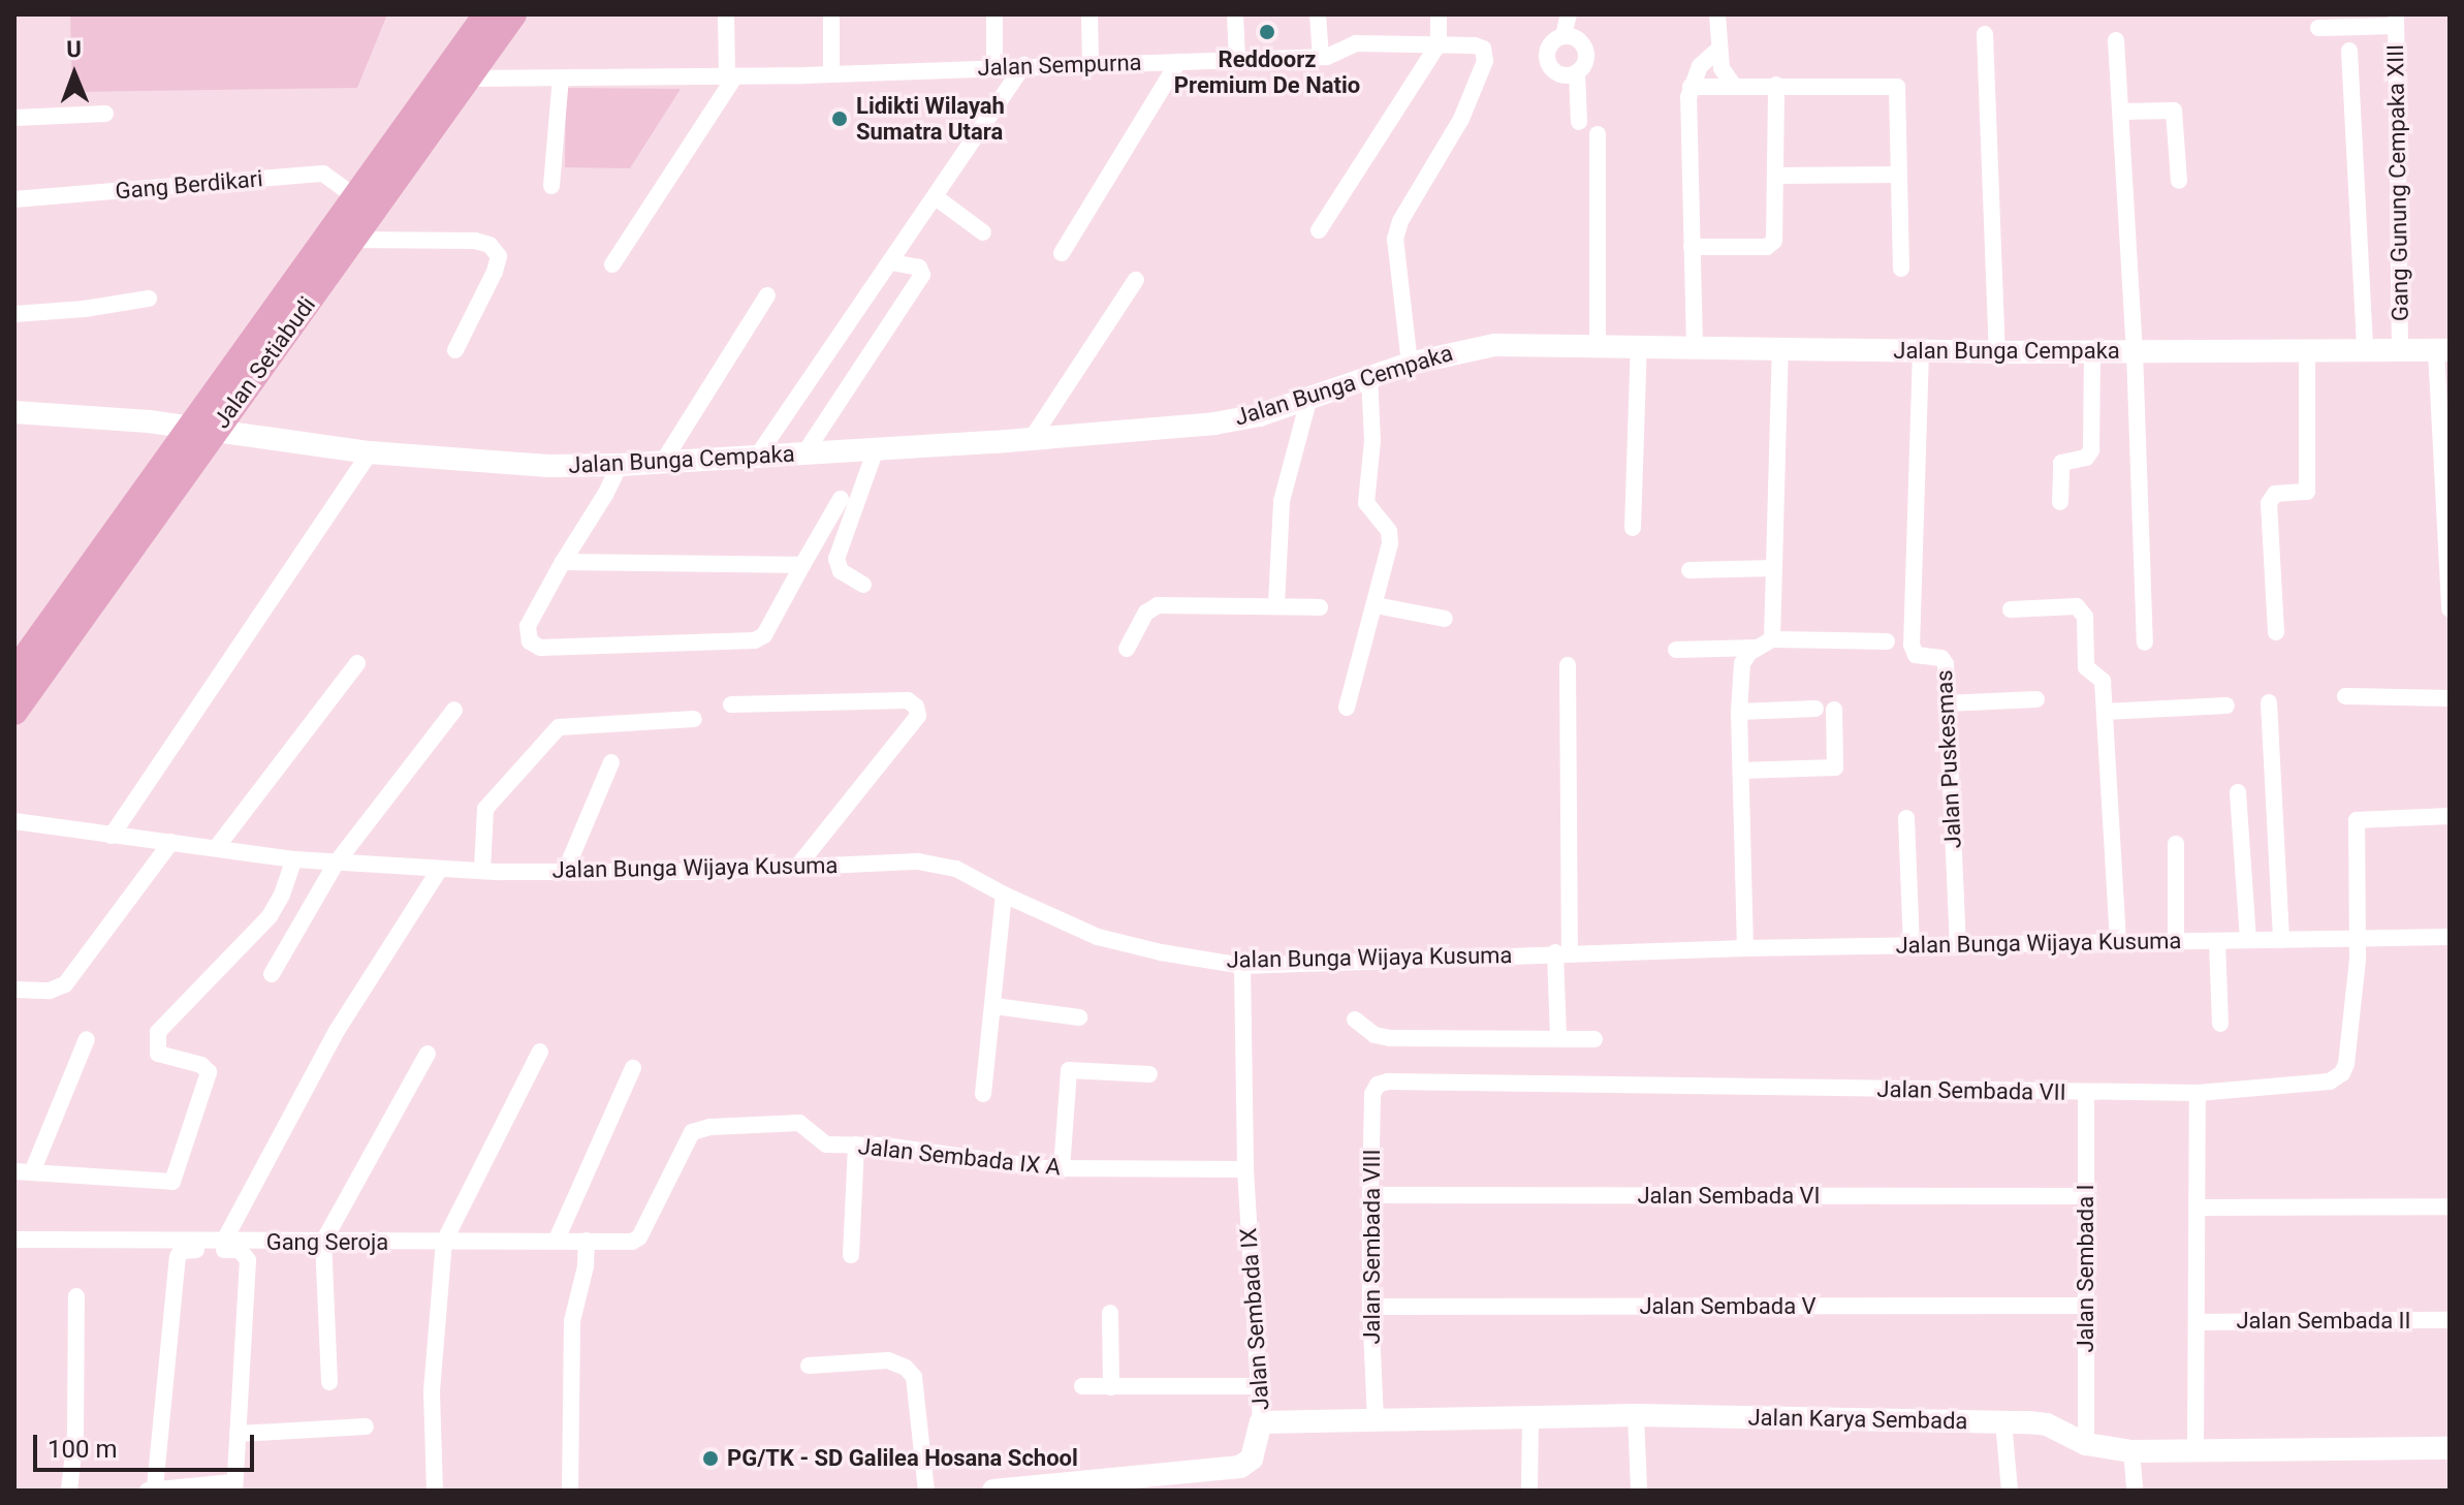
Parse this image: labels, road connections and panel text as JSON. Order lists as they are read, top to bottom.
{
  "streets": {
    "main road": ["Jalan Setiabudi"],
    "street": [
      "Jalan Sempurna",
      "Gang Gunung Cempaka XIII",
      "Gang Berdikari",
      "Jalan Bunga Cempaka",
      "Jalan Puskesmas",
      "Jalan Bunga Wijaya Kusuma",
      "Jalan Sembada VII",
      "Jalan Sembada IX A",
      "Jalan Sembada VI",
      "Gang Seroja",
      "Jalan Sembada VIII",
      "Jalan Sembada I",
      "Jalan Sembada V",
      "Jalan Sembada IX",
      "Jalan Sembada II",
      "Jalan Karya Sembada"
    ]
  },
  "crossings": [
    ["Jalan Sempurna", "Jalan Bunga Cempaka"],
    ["Jalan Sempurna", "Jalan Setiabudi"],
    ["Gang Gunung Cempaka XIII", "Jalan Bunga Cempaka"],
    ["Gang Berdikari", "Jalan Setiabudi"],
    ["Jalan Bunga Cempaka", "Jalan Setiabudi"],
    ["Jalan Bunga Cempaka", "Jalan Puskesmas"],
    ["Jalan Puskesmas", "Jalan Bunga Wijaya Kusuma"],
    ["Jalan Bunga Wijaya Kusuma", "Jalan Sembada VII"],
    ["Jalan Bunga Wijaya Kusuma", "Jalan Sembada IX"],
    ["Jalan Sembada VII", "Jalan Sembada VIII"],
    ["Jalan Sembada VII", "Jalan Sembada I"],
    ["Jalan Sembada IX A", "Gang Seroja"],
    ["Jalan Sembada IX A", "Jalan Sembada IX"],
    ["Jalan Sembada VI", "Jalan Sembada VIII"],
    ["Jalan Sembada VI", "Jalan Sembada I"],
    ["Jalan Sembada VIII", "Jalan Sembada V"],
    ["Jalan Sembada VIII", "Jalan Karya Sembada"],
    ["Jalan Sembada I", "Jalan Sembada V"],
    ["Jalan Sembada I", "Jalan Karya Sembada"],
    ["Jalan Sembada IX", "Jalan Karya Sembada"]
  ],
  "places": ["Reddoorz Premium De Natio", "Lidikti Wilayah Sumatra Utara", "PG/TK - SD Galilea Hosana School"],
  "scale_bar": "100 m",
  "north": "top"
}
